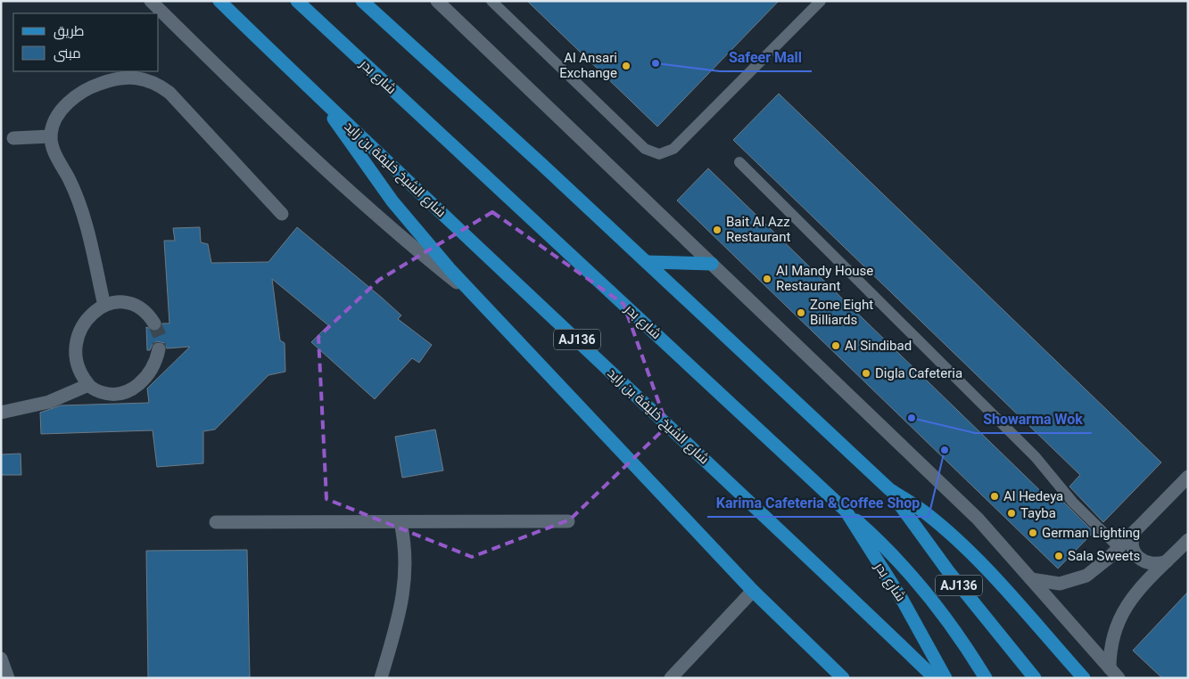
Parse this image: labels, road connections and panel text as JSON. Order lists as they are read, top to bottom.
{
  "streets": {
    "main road": ["شارع بدر", "شارع الشيخ خليفة بن زايد", "AJ136"]
  },
  "places": [
    "Safeer Mall",
    "Al Ansari Exchange",
    "Bait Al Azz Restaurant",
    "Al Mandy House Restaurant",
    "Zone Eight Billiards",
    "Al Sindibad",
    "Digla Cafeteria",
    "Showarma Wok",
    "Karima Cafeteria & Coffee Shop",
    "Al Hedeya",
    "Tayba",
    "German Lighting",
    "Sala Sweets"
  ],
  "legend": ["طريق", "مبنى"]
}
